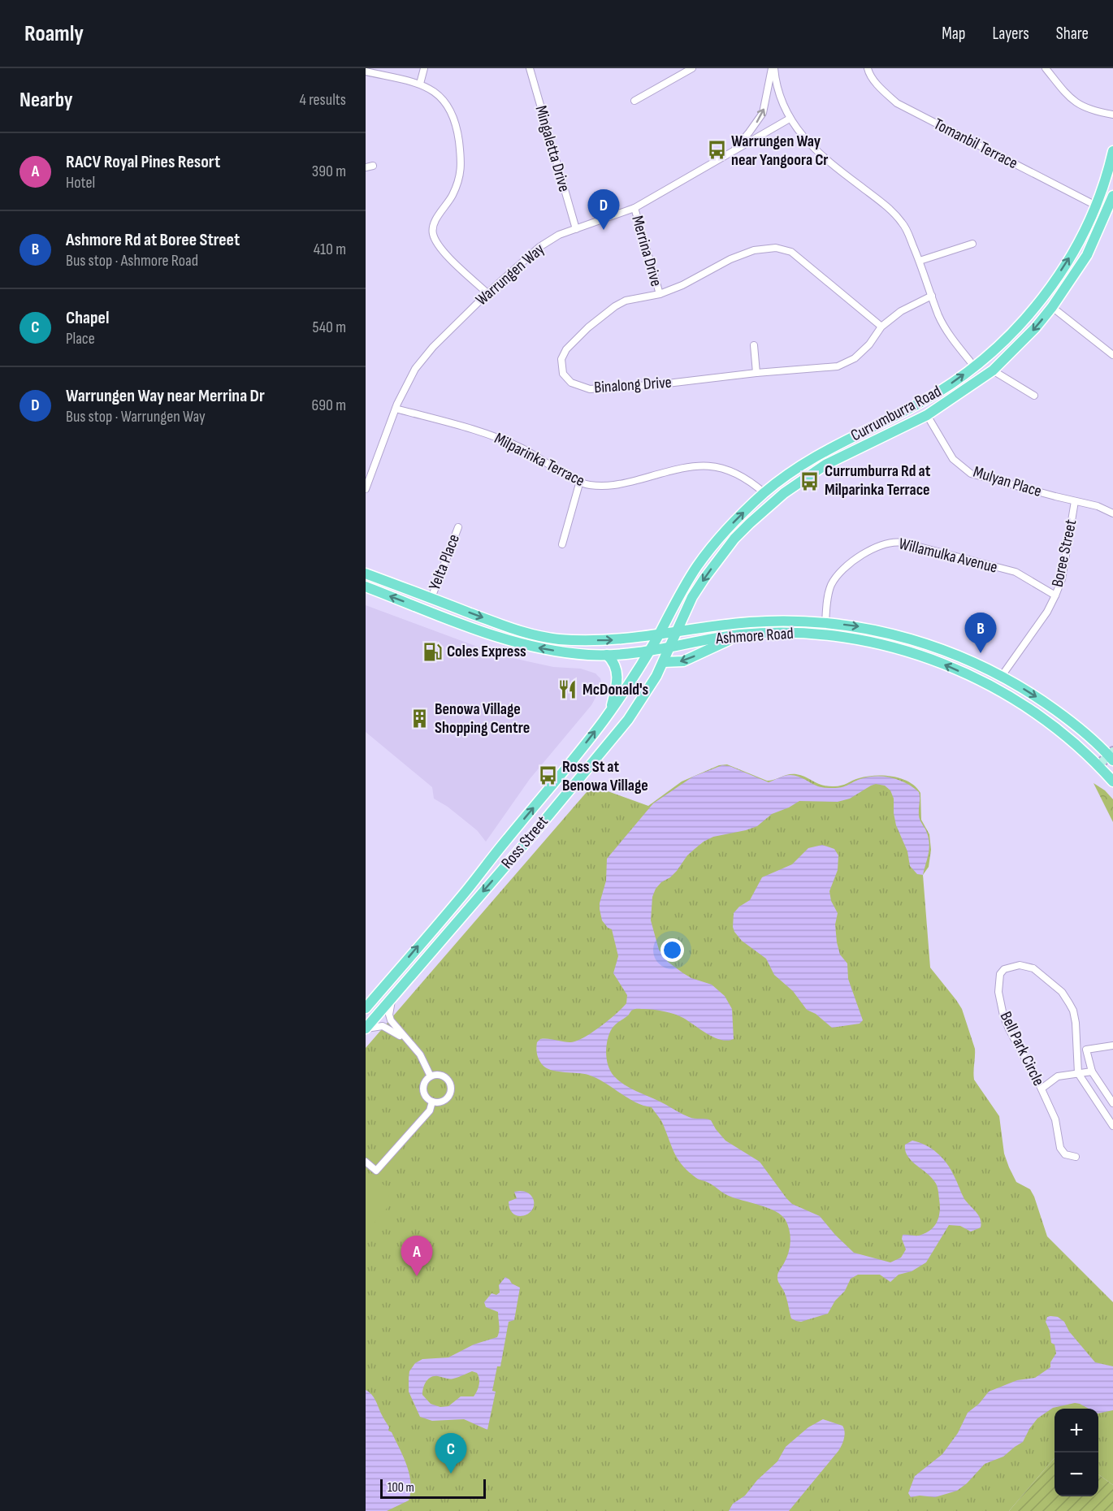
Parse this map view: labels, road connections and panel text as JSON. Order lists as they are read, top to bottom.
{
  "streets": {
    "main road": ["Currumburra Road", "Ashmore Road", "Ross Street"],
    "street": [
      "Tomanbil Terrace",
      "Mingaletta Drive",
      "Merrina Drive",
      "Warrungen Way",
      "Binalong Drive",
      "Milparinka Terrace",
      "Mulyan Place",
      "Boree Street",
      "Willamulka Avenue",
      "Yelta Place",
      "Bell Park Circle"
    ]
  },
  "crossings": [
    ["Tomanbil Terrace", "Currumburra Road"],
    ["Mingaletta Drive", "Warrungen Way"],
    ["Merrina Drive", "Warrungen Way"],
    ["Merrina Drive", "Binalong Drive"],
    ["Warrungen Way", "Milparinka Terrace"],
    ["Currumburra Road", "Milparinka Terrace"],
    ["Currumburra Road", "Mulyan Place"],
    ["Currumburra Road", "Ashmore Road"],
    ["Currumburra Road", "Ross Street"],
    ["Mulyan Place", "Boree Street"],
    ["Boree Street", "Willamulka Avenue"],
    ["Boree Street", "Ashmore Road"],
    ["Willamulka Avenue", "Ashmore Road"],
    ["Yelta Place", "Ashmore Road"],
    ["Ashmore Road", "Ross Street"]
  ],
  "places": {
    "bus stop": ["Warrungen Way near Yangoora Cr", "Currumburra Rd at Milparinka Terrace", "Ross St at Benowa Village"],
    "fuel station": ["Coles Express"],
    "restaurant": ["McDonald's"],
    "building": ["Benowa Village Shopping Centre"]
  },
  "scale_bar": "100 m",
  "page": {
    "header": "Roamly",
    "nav": ["Map", "Layers", "Share"],
    "heading": ["Nearby", "4 results"],
    "list": [
      {
        "mark": "A",
        "name": "RACV Royal Pines Resort",
        "note": "Hotel",
        "value": "390 m"
      },
      {
        "mark": "B",
        "name": "Ashmore Rd at Boree Street",
        "note": "Bus stop · Ashmore Road",
        "value": "410 m"
      },
      {
        "mark": "C",
        "name": "Chapel",
        "note": "Place",
        "value": "540 m"
      },
      {
        "mark": "D",
        "name": "Warrungen Way near Merrina Dr",
        "note": "Bus stop · Warrungen Way",
        "value": "690 m"
      }
    ],
    "pins": [
      "D",
      "B",
      "A",
      "C"
    ],
    "map_buttons": ["+", "−"],
    "scale": "100 m"
  }
}
